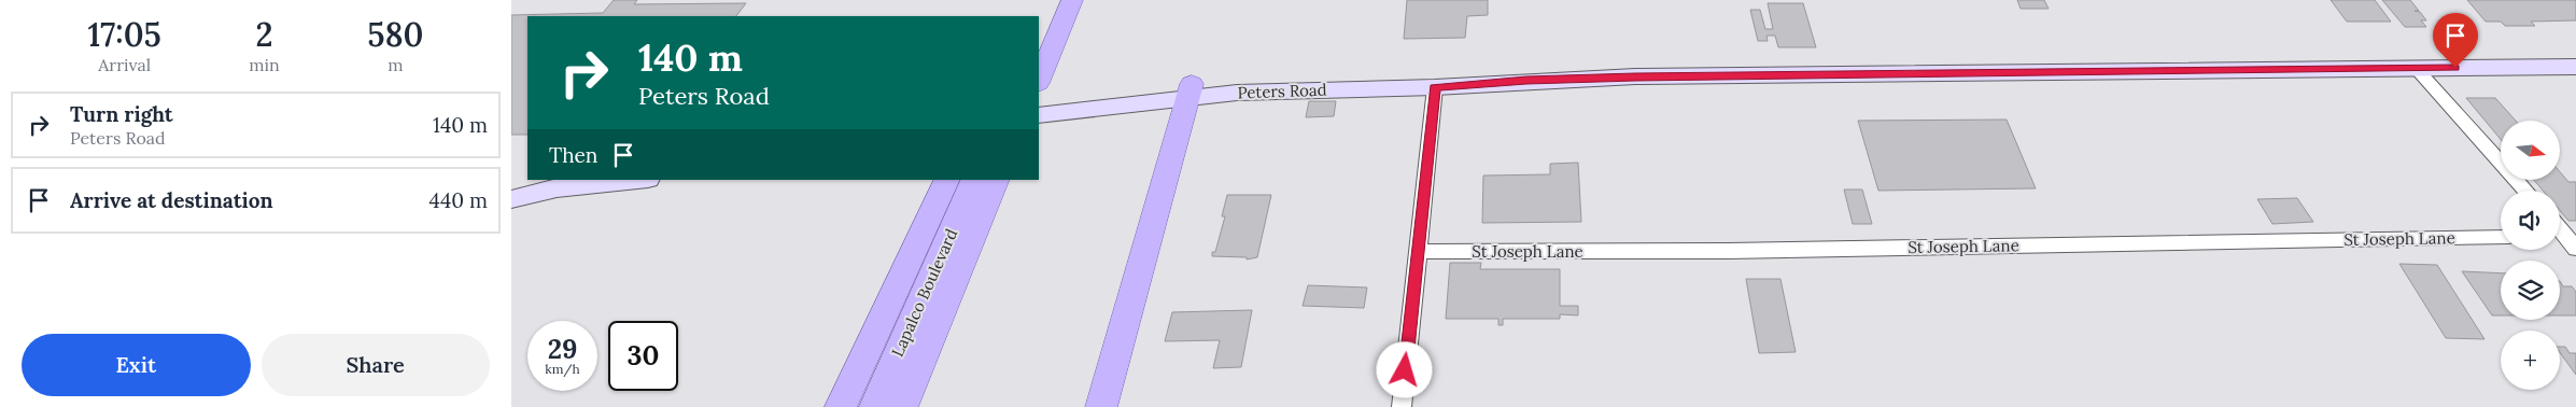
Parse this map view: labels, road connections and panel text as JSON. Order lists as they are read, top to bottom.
{
  "streets": {
    "main road": ["Peters Road", "Lapalco Boulevard"],
    "street": ["St Joseph Lane"]
  },
  "north": "right",
  "page": {
    "eta": [
      "17:05",
      "Arrival",
      "2",
      "min",
      "580",
      "m"
    ],
    "turn": ["140 m", "Peters Road"],
    "list": [
      {
        "name": "Turn right",
        "note": "Peters Road",
        "value": "140 m"
      },
      {
        "name": "Arrive at destination",
        "value": "440 m"
      }
    ],
    "map_buttons": "+",
    "then": "Then",
    "speed": "29 km/h",
    "limit": "30",
    "buttons": ["Exit", "Share"]
  }
}
